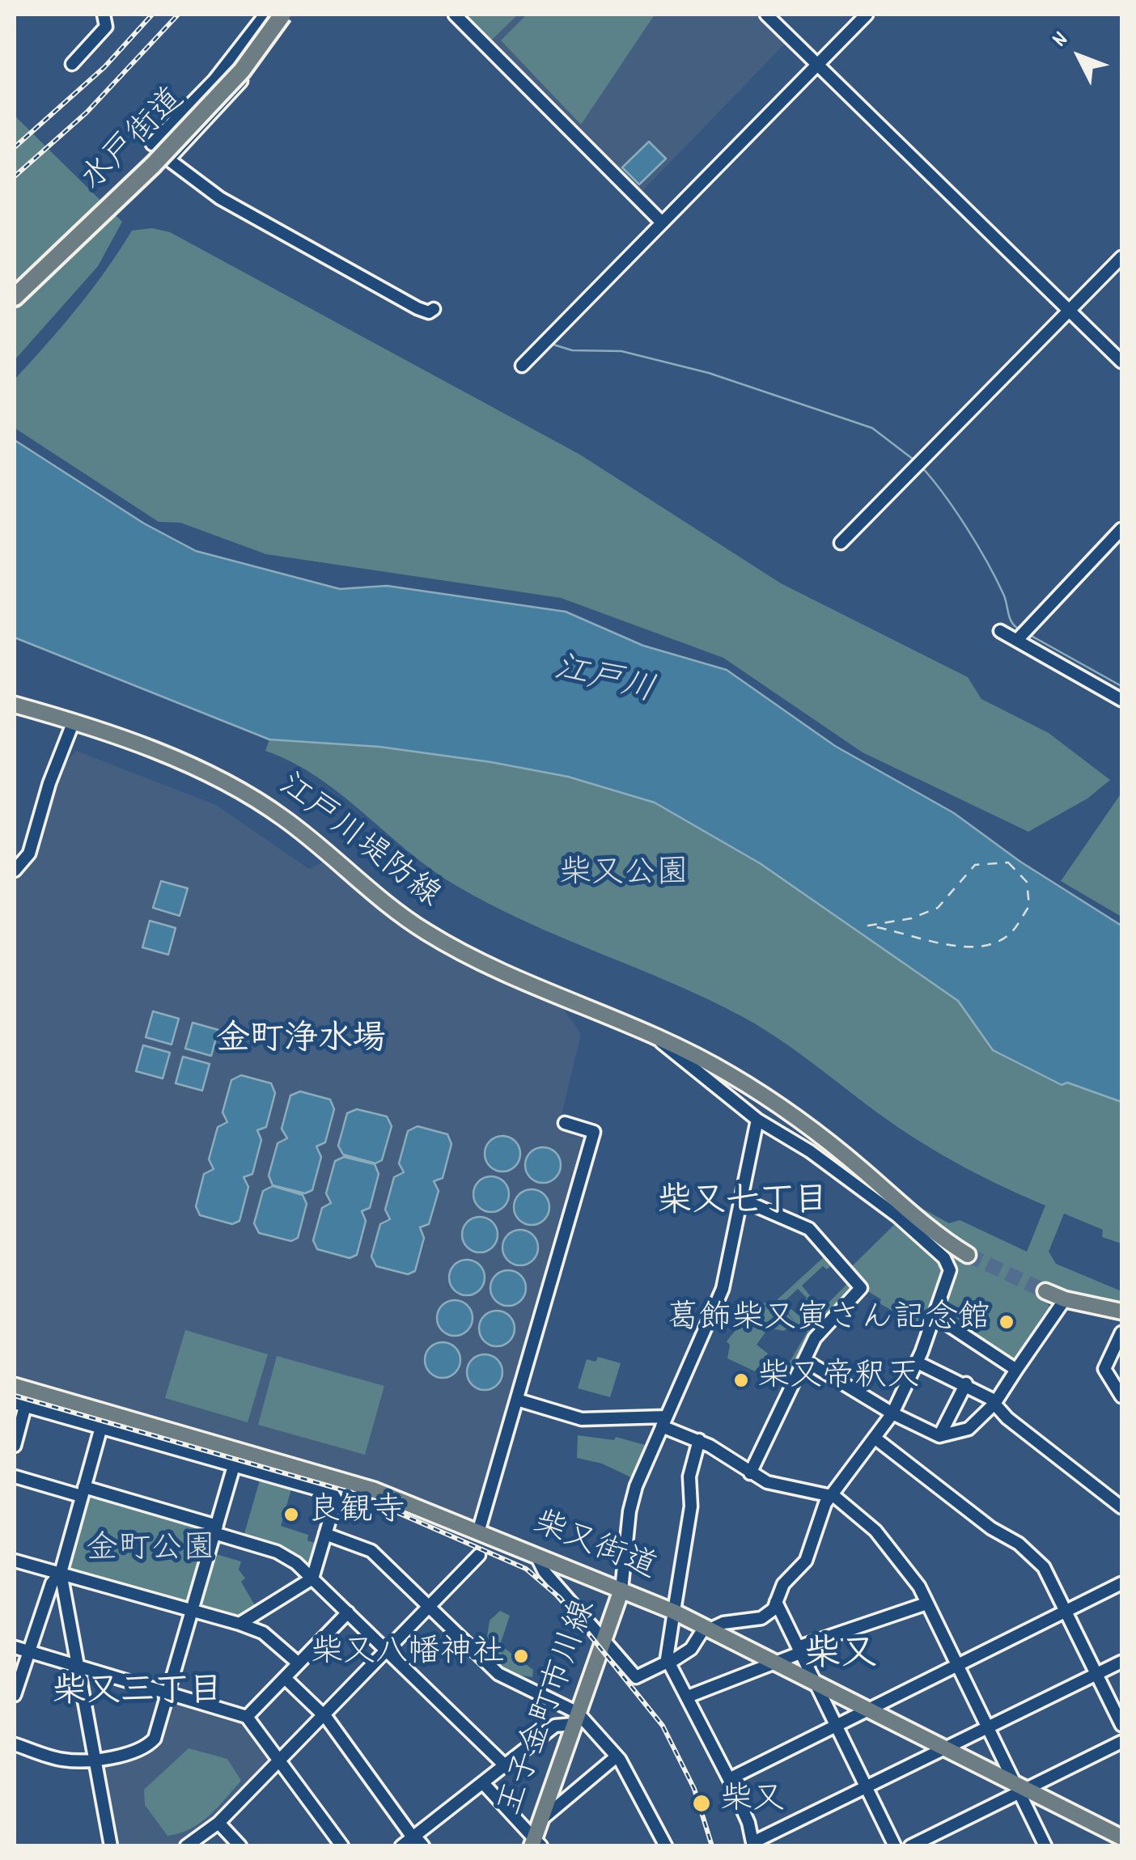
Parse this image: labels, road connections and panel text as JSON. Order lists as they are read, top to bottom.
{
  "streets": {
    "highway": ["水戸街道"],
    "main road": ["江戸川堤防線", "柴又街道", "王子金町市川線"]
  },
  "crossings": [
    ["柴又街道", "王子金町市川線"]
  ],
  "districts": [
    "金町浄水場",
    "柴又七丁目",
    "柴又",
    "柴又三丁目"
  ],
  "water": ["江戸川"],
  "parks": ["柴又公園", "金町公園"],
  "places": [
    "葛飾柴又寅さん記念館",
    "柴又帝釈天",
    "良観寺",
    "柴又八幡神社",
    "柴又"
  ],
  "north": "top left"
}
